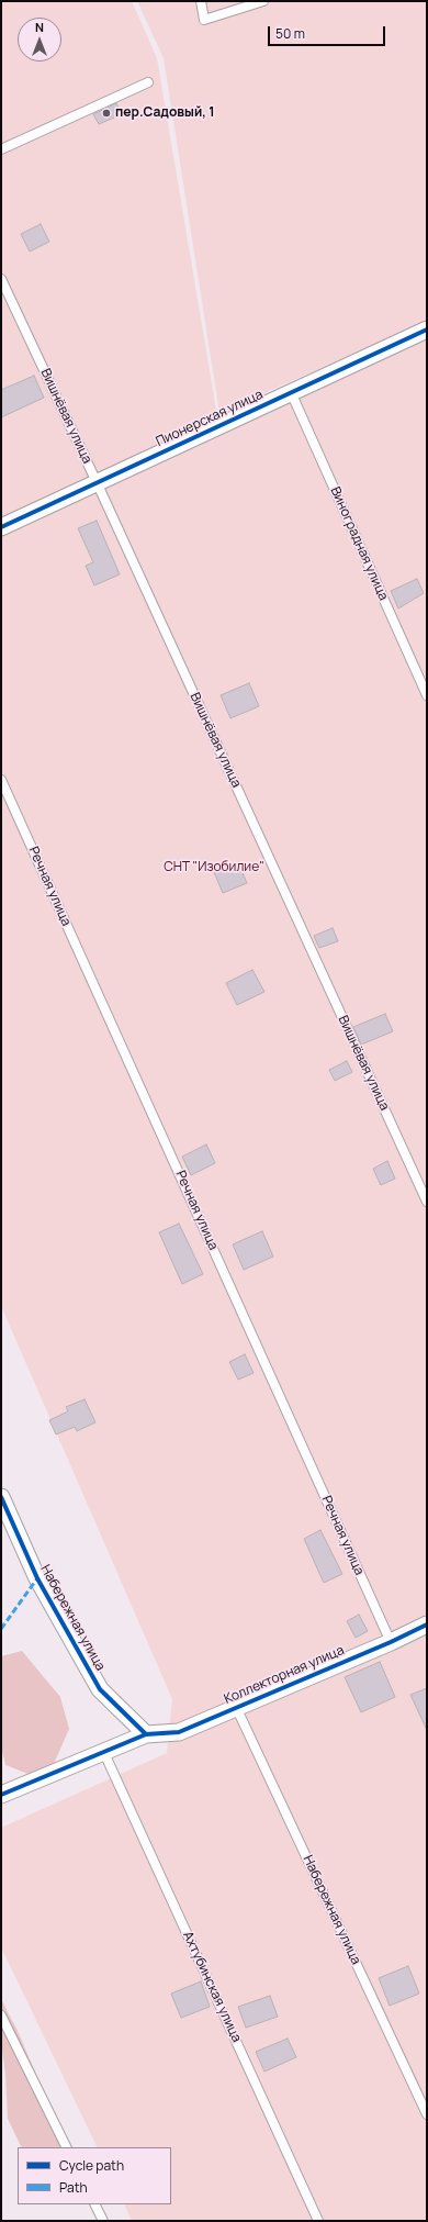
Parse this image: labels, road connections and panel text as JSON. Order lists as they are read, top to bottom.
{
  "streets": {
    "street": ["Пионерская улица", "Набережная улица", "Коллекторная улица"],
    "lane": [
      "Вишнёвая улица",
      "Виноградная улица",
      "Речная улица",
      "Ахтубинская улица"
    ]
  },
  "crossings": [
    ["Вишнёвая улица", "Пионерская улица"],
    ["Пионерская улица", "Виноградная улица"],
    ["Речная улица", "Коллекторная улица"],
    ["Набережная улица", "Коллекторная улица"]
  ],
  "parks": ["СНТ \"Изобилие\""],
  "places": ["пер.Садовый, 1"],
  "legend": ["Cycle path", "Path"],
  "scale_bar": "50 m",
  "north": "top"
}
